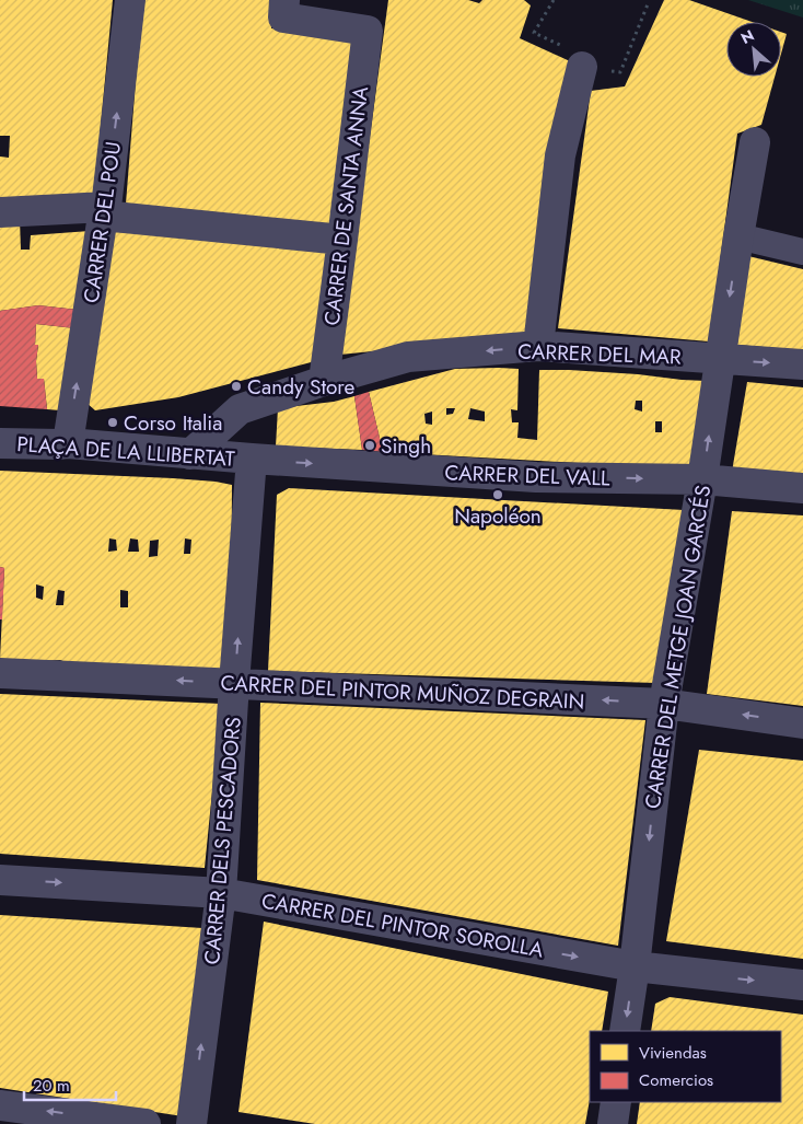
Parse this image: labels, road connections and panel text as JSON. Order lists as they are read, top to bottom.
{
  "streets": {
    "street": [
      "CARRER DE SANTA ANNA",
      "CARRER DEL POU",
      "CARRER DEL MAR",
      "PLAÇA DE LA LLIBERTAT",
      "CARRER DEL VALL",
      "CARRER DEL METGE JOAN GARCÉS",
      "CARRER DEL PINTOR MUÑOZ DEGRAIN",
      "CARRER DELS PESCADORS",
      "CARRER DEL PINTOR SOROLLA"
    ]
  },
  "crossings": [
    ["CARRER DE SANTA ANNA", "CARRER DEL MAR"],
    ["CARRER DEL POU", "PLAÇA DE LA LLIBERTAT"],
    ["CARRER DEL MAR", "PLAÇA DE LA LLIBERTAT"],
    ["CARRER DEL MAR", "CARRER DEL METGE JOAN GARCÉS"],
    ["PLAÇA DE LA LLIBERTAT", "CARRER DEL VALL"],
    ["PLAÇA DE LA LLIBERTAT", "CARRER DELS PESCADORS"],
    ["CARRER DEL VALL", "CARRER DEL METGE JOAN GARCÉS"],
    ["CARRER DEL VALL", "CARRER DELS PESCADORS"],
    ["CARRER DEL METGE JOAN GARCÉS", "CARRER DEL PINTOR MUÑOZ DEGRAIN"],
    ["CARRER DEL METGE JOAN GARCÉS", "CARRER DEL PINTOR SOROLLA"],
    ["CARRER DEL PINTOR MUÑOZ DEGRAIN", "CARRER DELS PESCADORS"],
    ["CARRER DELS PESCADORS", "CARRER DEL PINTOR SOROLLA"]
  ],
  "one_way": [
    "CARRER DEL POU",
    "CARRER DEL VALL",
    "CARRER DEL PINTOR MUÑOZ DEGRAIN",
    "CARRER DELS PESCADORS",
    "CARRER DEL PINTOR SOROLLA"
  ],
  "places": [
    "Candy Store",
    "Corso Italia",
    "Singh",
    "Napoléon"
  ],
  "legend": ["Viviendas", "Comercios"],
  "scale_bar": "20 m",
  "north": "top left"
}
